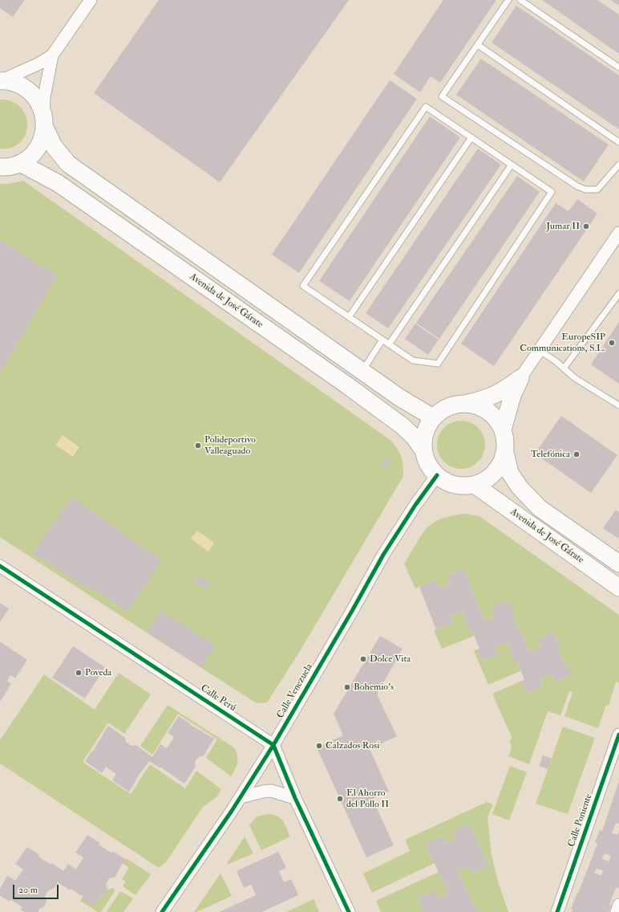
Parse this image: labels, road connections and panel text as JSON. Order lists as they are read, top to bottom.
{
  "streets": {
    "main road": ["Avenida de José Gárate"],
    "street": ["Calle Venezuela", "Calle Perú", "Calle Poniente"]
  },
  "crossings": [
    ["Avenida de José Gárate", "Calle Venezuela"],
    ["Calle Venezuela", "Calle Perú"]
  ],
  "places": [
    "Jumar II",
    "EuropeSIP Communications, S.L.",
    "Polideportivo Valleaguado",
    "Telefónica",
    "Dolce Vita",
    "Poveda",
    "Bohemio’s",
    "Calzados Rosi",
    "El Ahorro del Pollo II"
  ],
  "scale_bar": "20 m"
}
